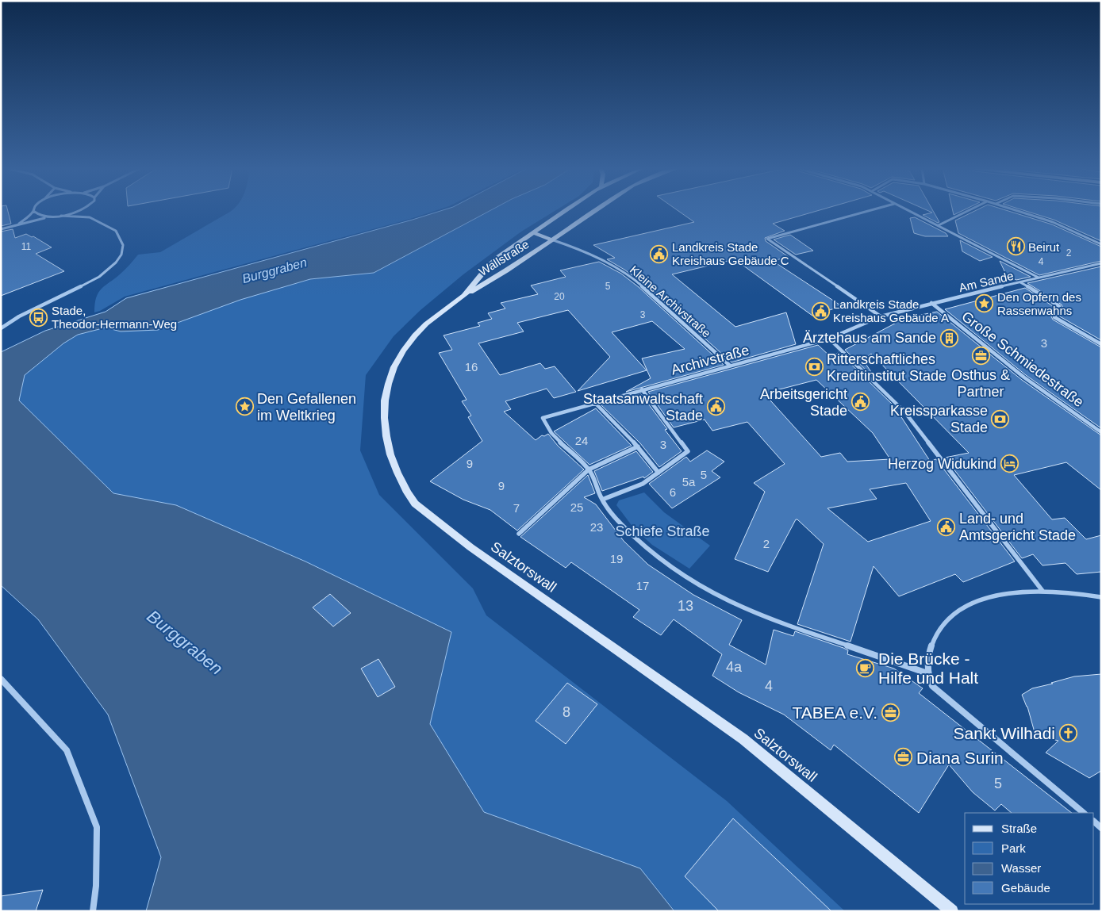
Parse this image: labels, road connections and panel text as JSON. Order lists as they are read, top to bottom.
{
  "streets": {
    "main road": ["Wallstraße", "Salztorswall"],
    "street": [
      "Am Sande",
      "Kleine Archivstraße",
      "Große Schmiedestraße",
      "Archivstraße"
    ]
  },
  "crossings": [
    ["Wallstraße", "Kleine Archivstraße"],
    ["Wallstraße", "Salztorswall"],
    ["Am Sande", "Große Schmiedestraße"],
    ["Am Sande", "Archivstraße"],
    ["Kleine Archivstraße", "Archivstraße"]
  ],
  "water": ["Burggraben"],
  "parks": ["Schiefe Straße"],
  "places": {
    "restaurant": ["Beirut"],
    "public building": [
      "Landkreis Stade Kreishaus Gebäude C",
      "Landkreis Stade Kreishaus Gebäude A",
      "Arbeitsgericht Stade",
      "Staatsanwaltschaft Stade",
      "Land- und Amtsgericht Stade"
    ],
    "place": ["Den Opfern des Rassenwahns", "Den Gefallenen im Weltkrieg"],
    "bus stop": ["Stade, Theodor-Hermann-Weg"],
    "building": ["Ärztehaus am Sande"],
    "office": ["Osthus & Partner", "TABEA e.V.", "Diana Surin"],
    "bank": ["Ritterschaftliches Kreditinstitut Stade", "Kreissparkasse Stade"],
    "hotel": ["Herzog Widukind"],
    "cafe": ["Die Brücke - Hilfe und Halt"],
    "church": ["Sankt Wilhadi"]
  },
  "house_numbers": [
    "11",
    "2",
    "4",
    "5",
    "20",
    "3",
    "3",
    "16",
    "24",
    "3",
    "9",
    "5",
    "5a",
    "9",
    "6",
    "25",
    "7",
    "23",
    "2",
    "19",
    "17",
    "13",
    "4a",
    "4",
    "8",
    "5"
  ],
  "legend": [
    "Straße",
    "Park",
    "Wasser",
    "Gebäude"
  ]
}
